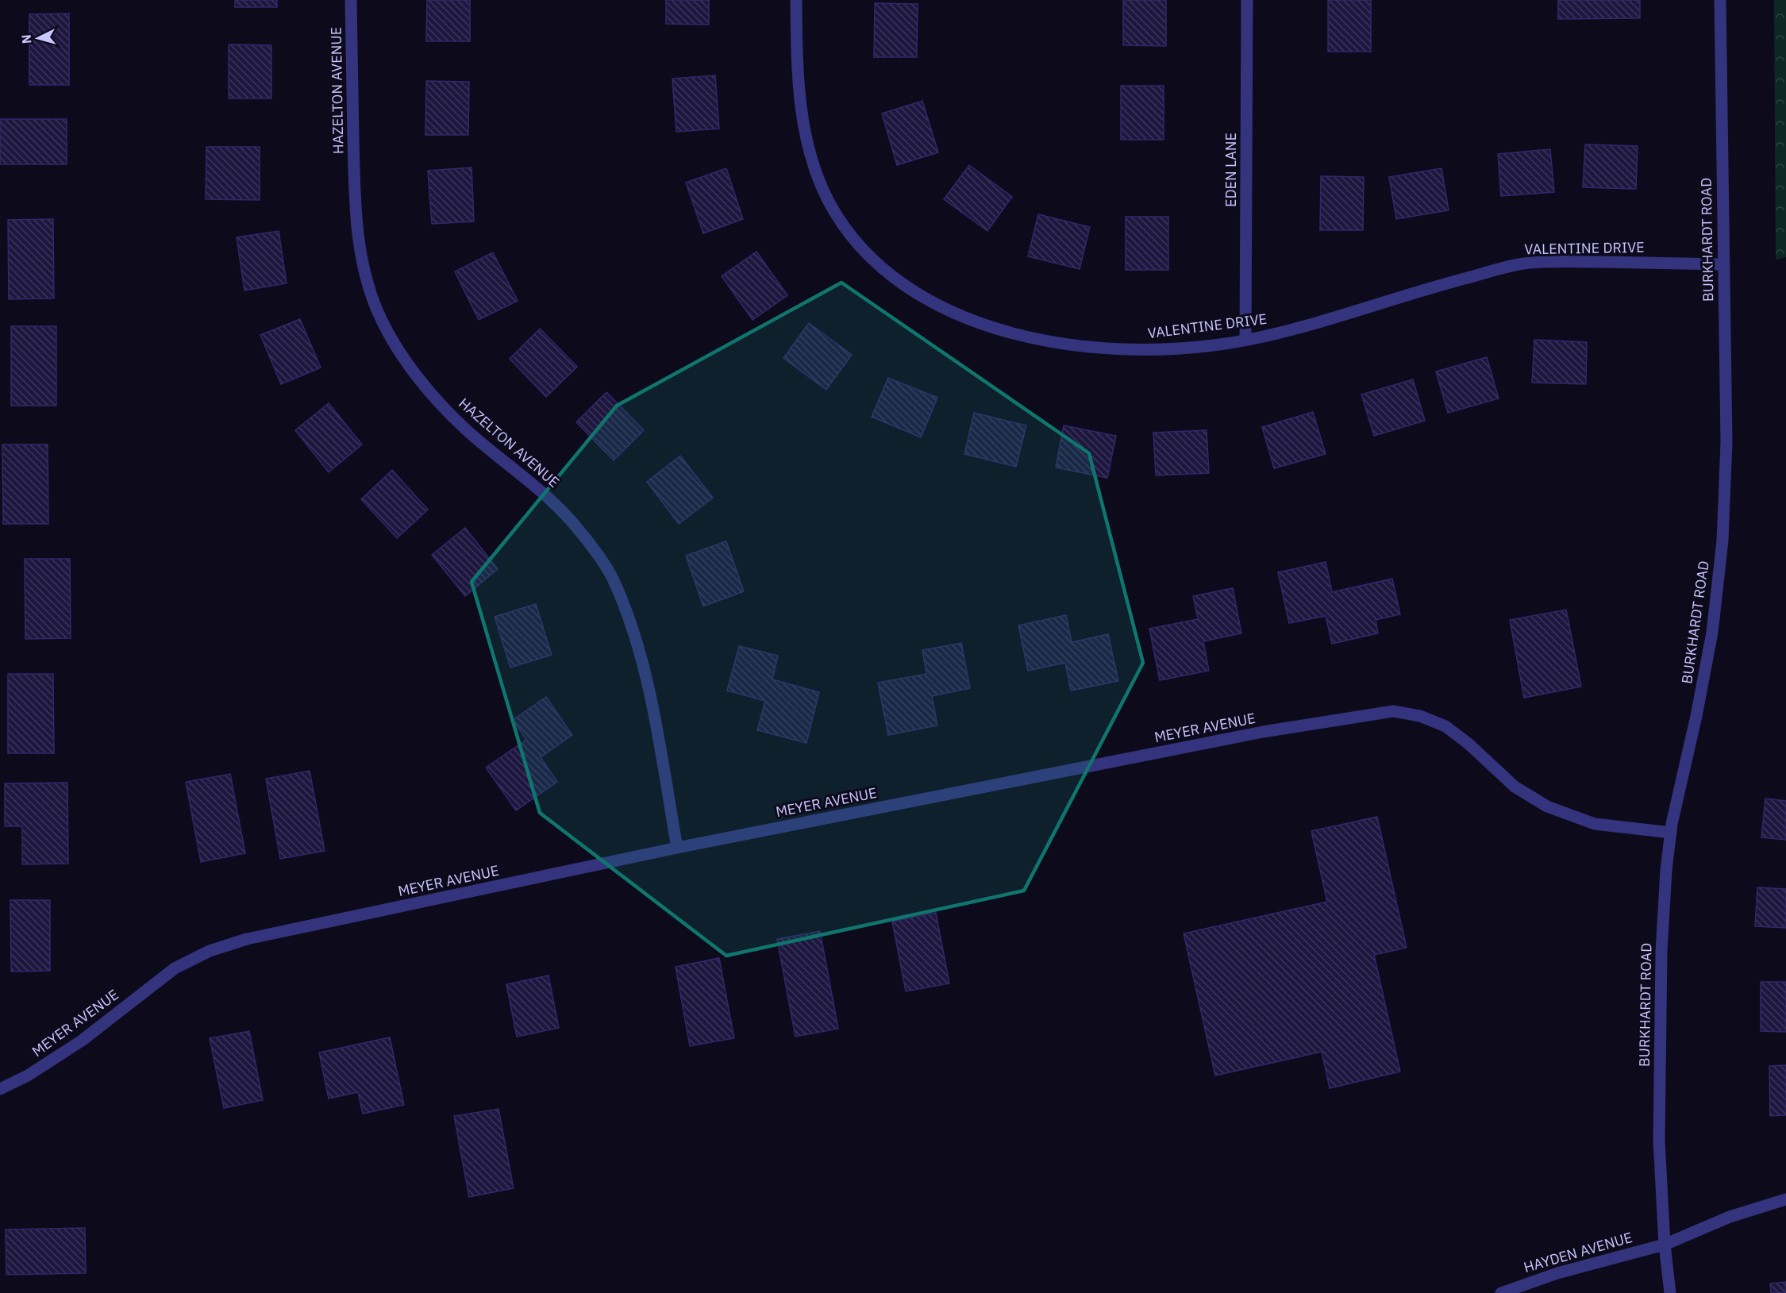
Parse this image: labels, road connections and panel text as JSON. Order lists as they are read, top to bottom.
{
  "streets": {
    "street": [
      "HAZELTON AVENUE",
      "EDEN LANE",
      "BURKHARDT ROAD",
      "VALENTINE DRIVE",
      "MEYER AVENUE",
      "HAYDEN AVENUE"
    ]
  },
  "crossings": [
    ["HAZELTON AVENUE", "MEYER AVENUE"],
    ["EDEN LANE", "VALENTINE DRIVE"],
    ["BURKHARDT ROAD", "VALENTINE DRIVE"],
    ["BURKHARDT ROAD", "MEYER AVENUE"],
    ["BURKHARDT ROAD", "HAYDEN AVENUE"]
  ],
  "north": "left"
}
